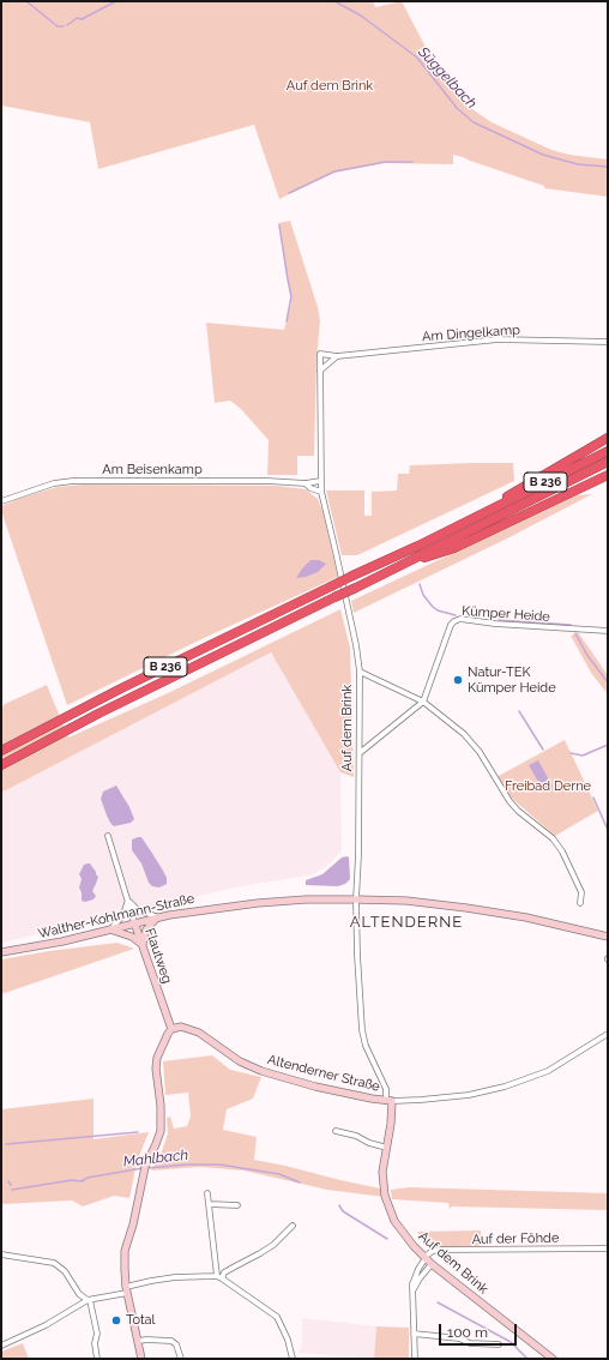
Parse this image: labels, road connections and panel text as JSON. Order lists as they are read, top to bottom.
{
  "streets": {
    "highway": ["B 236"],
    "main road": [
      "Auf dem Brink",
      "Walther-Kohlmann-Straße",
      "Flautweg",
      "Altenderner Straße"
    ],
    "street": [
      "Am Dingelkamp",
      "Am Beisenkamp",
      "Kümper Heide",
      "Auf der Föhde"
    ]
  },
  "crossings": [
    ["Am Dingelkamp", "Auf dem Brink"],
    ["Am Beisenkamp", "Auf dem Brink"],
    ["Auf dem Brink", "Walther-Kohlmann-Straße"],
    ["Auf dem Brink", "Altenderner Straße"],
    ["Auf dem Brink", "Auf der Föhde"],
    ["Walther-Kohlmann-Straße", "Flautweg"],
    ["Flautweg", "Altenderner Straße"]
  ],
  "districts": ["ALTENDERNE"],
  "water": ["Süggelbach", "Mahlbach"],
  "parks": ["Auf dem Brink", "Freibad Derne"],
  "places": ["Natur-TEK Kümper Heide", "Total"],
  "scale_bar": "100 m"
}
